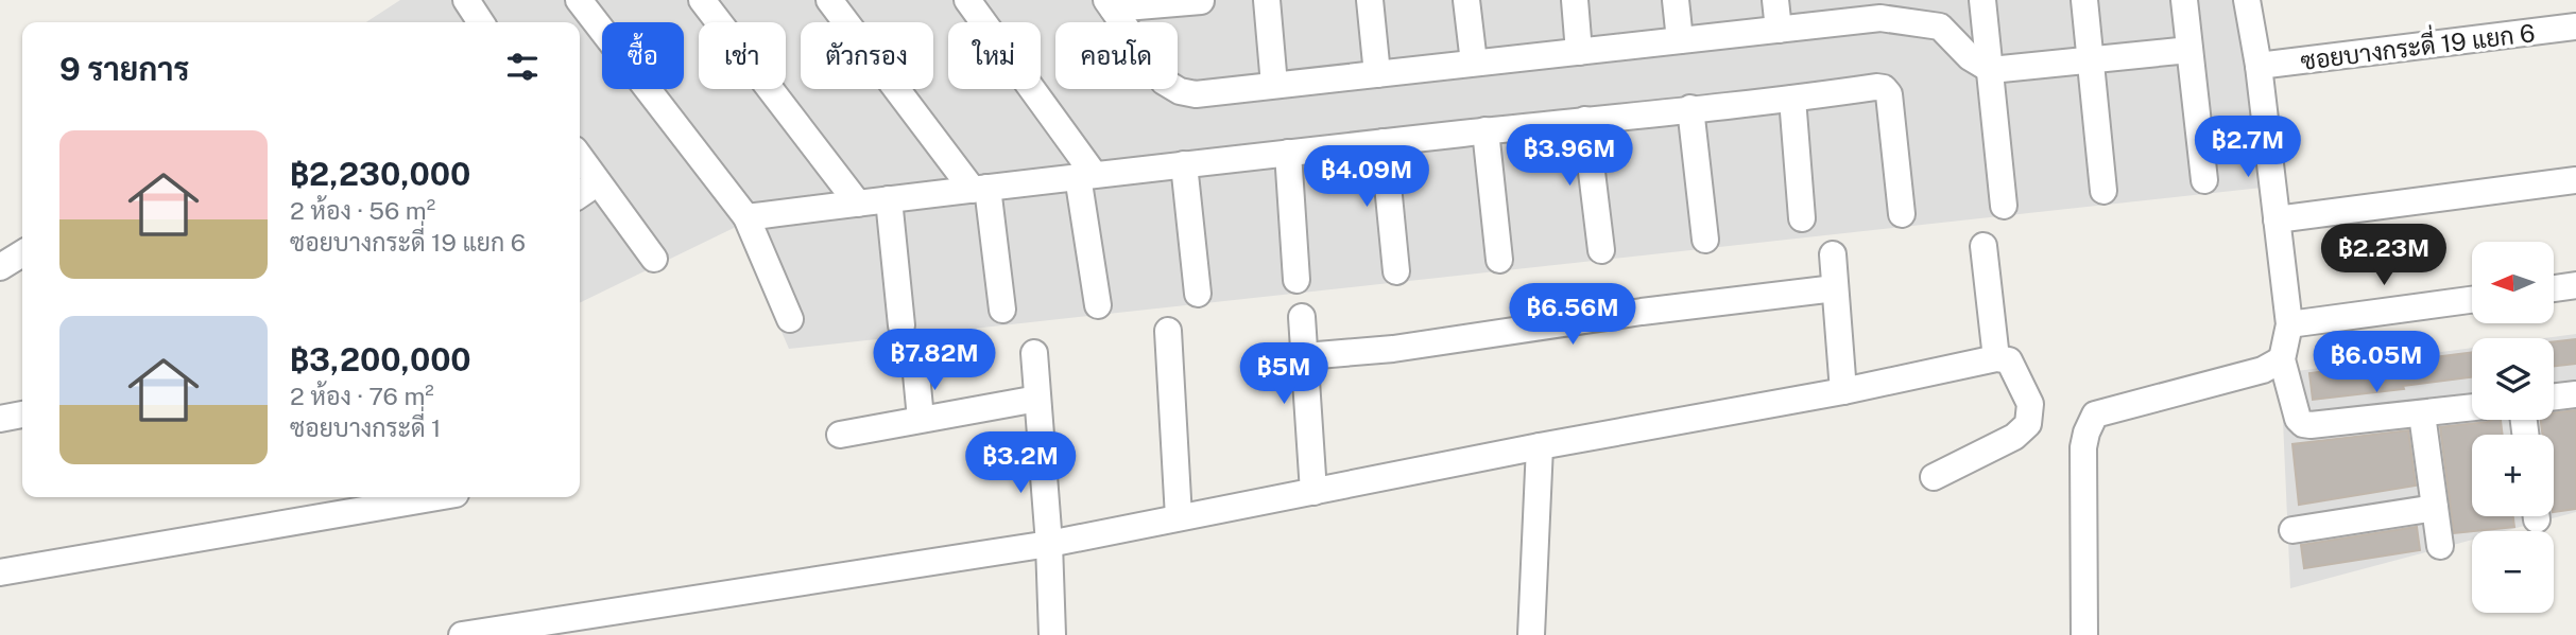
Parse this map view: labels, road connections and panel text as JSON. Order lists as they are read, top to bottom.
{
  "streets": {
    "street": ["ซอยบางกระดี่ 19 แยก 6"]
  },
  "north": "left",
  "page": {
    "chip": [
      "ซื้อ",
      "เช่า",
      "ตัวกรอง",
      "ใหม่",
      "คอนโด"
    ],
    "heading": "9 รายการ",
    "list": [
      {
        "name": "฿2,230,000",
        "note": "2 ห้อง · 56 m² · ซอยบางกระดี่ 19 แยก 6"
      },
      {
        "name": "฿3,200,000",
        "note": "2 ห้อง · 76 m² · ซอยบางกระดี่ 1"
      }
    ],
    "price": [
      "฿2.7M",
      "฿3.96M",
      "฿4.09M",
      "฿2.23M",
      "฿6.56M",
      "฿7.82M",
      "฿6.05M",
      "฿5M",
      "฿3.2M"
    ],
    "map_buttons": ["+", "−"]
  }
}
